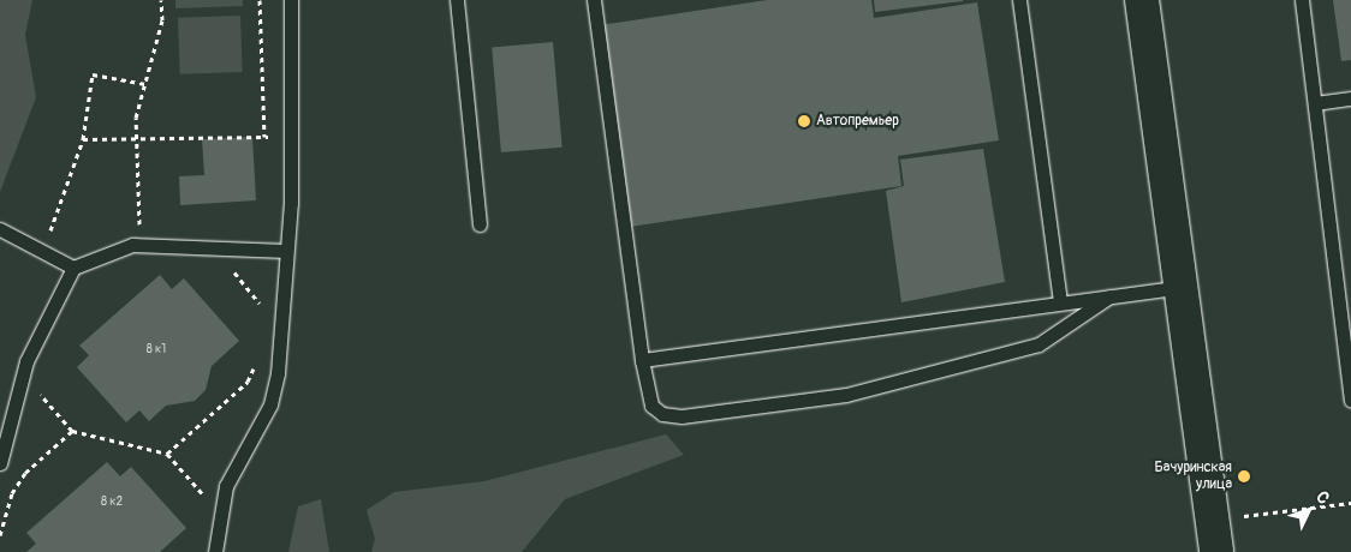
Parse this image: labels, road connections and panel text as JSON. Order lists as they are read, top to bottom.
{
  "places": ["Автопремьер", "Бачуринская улица"],
  "house_numbers": ["8 к1", "8 к2"],
  "north": "top right"
}
